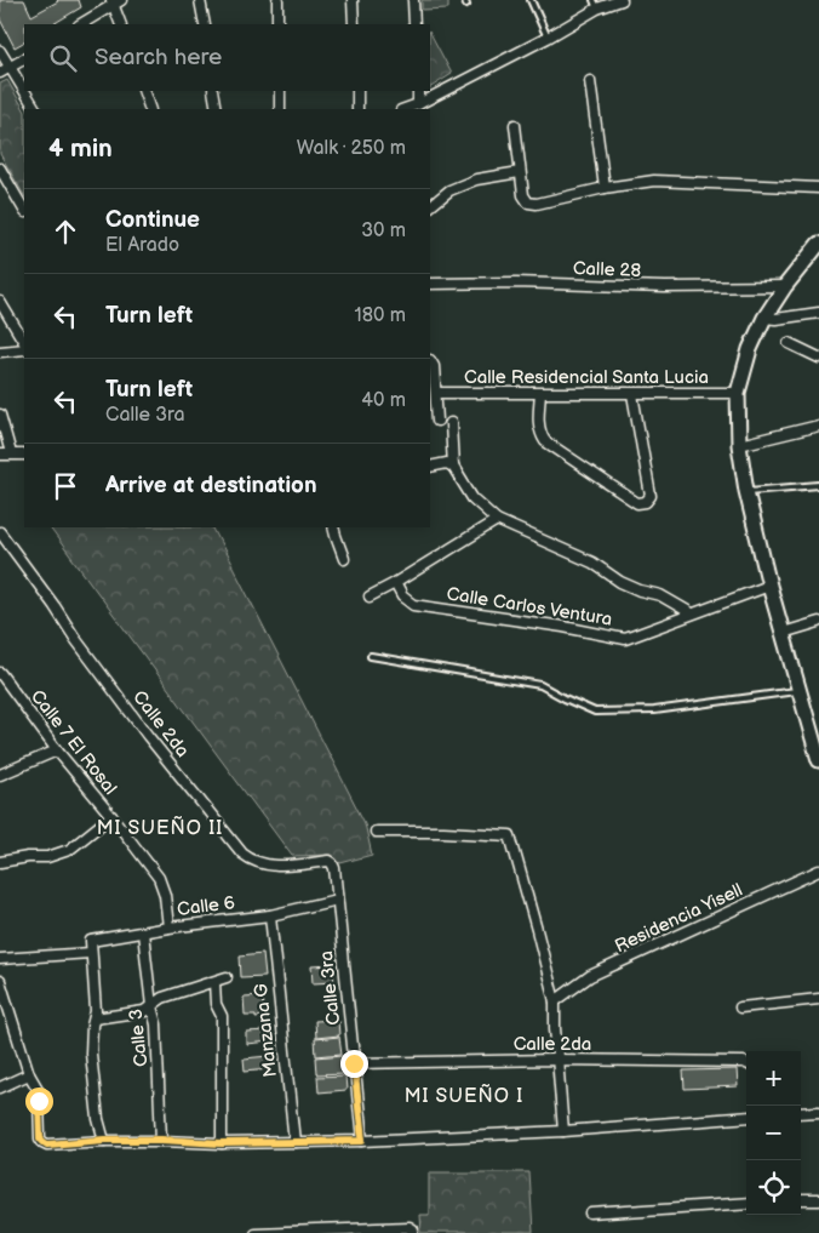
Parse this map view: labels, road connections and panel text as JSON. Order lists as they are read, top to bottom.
{
  "streets": {
    "street": [
      "Calle 28",
      "Calle Residencial Santa Lucia",
      "Calle Carlos Ventura",
      "Calle 2da",
      "Calle 7 El Rosal",
      "Calle 6",
      "Residencia Yisell",
      "Calle 3ra",
      "Manzana G",
      "Calle 3"
    ]
  },
  "crossings": [
    ["Calle 2da", "Calle 3ra"],
    ["Calle 7 El Rosal", "Calle 6"],
    ["Calle 6", "Calle 3ra"],
    ["Calle 6", "Manzana G"],
    ["Calle 6", "Calle 3"]
  ],
  "districts": ["MI SUEÑO II", "MI SUEÑO I"],
  "page": {
    "search": "Search here",
    "heading": ["4 min", "Walk · 250 m"],
    "list": [
      ["Continue", "El Arado", "30 m"],
      ["Turn left", "180 m"],
      ["Turn left", "Calle 3ra", "40 m"],
      "Arrive at destination"
    ],
    "map_buttons": ["+", "−"]
  }
}
